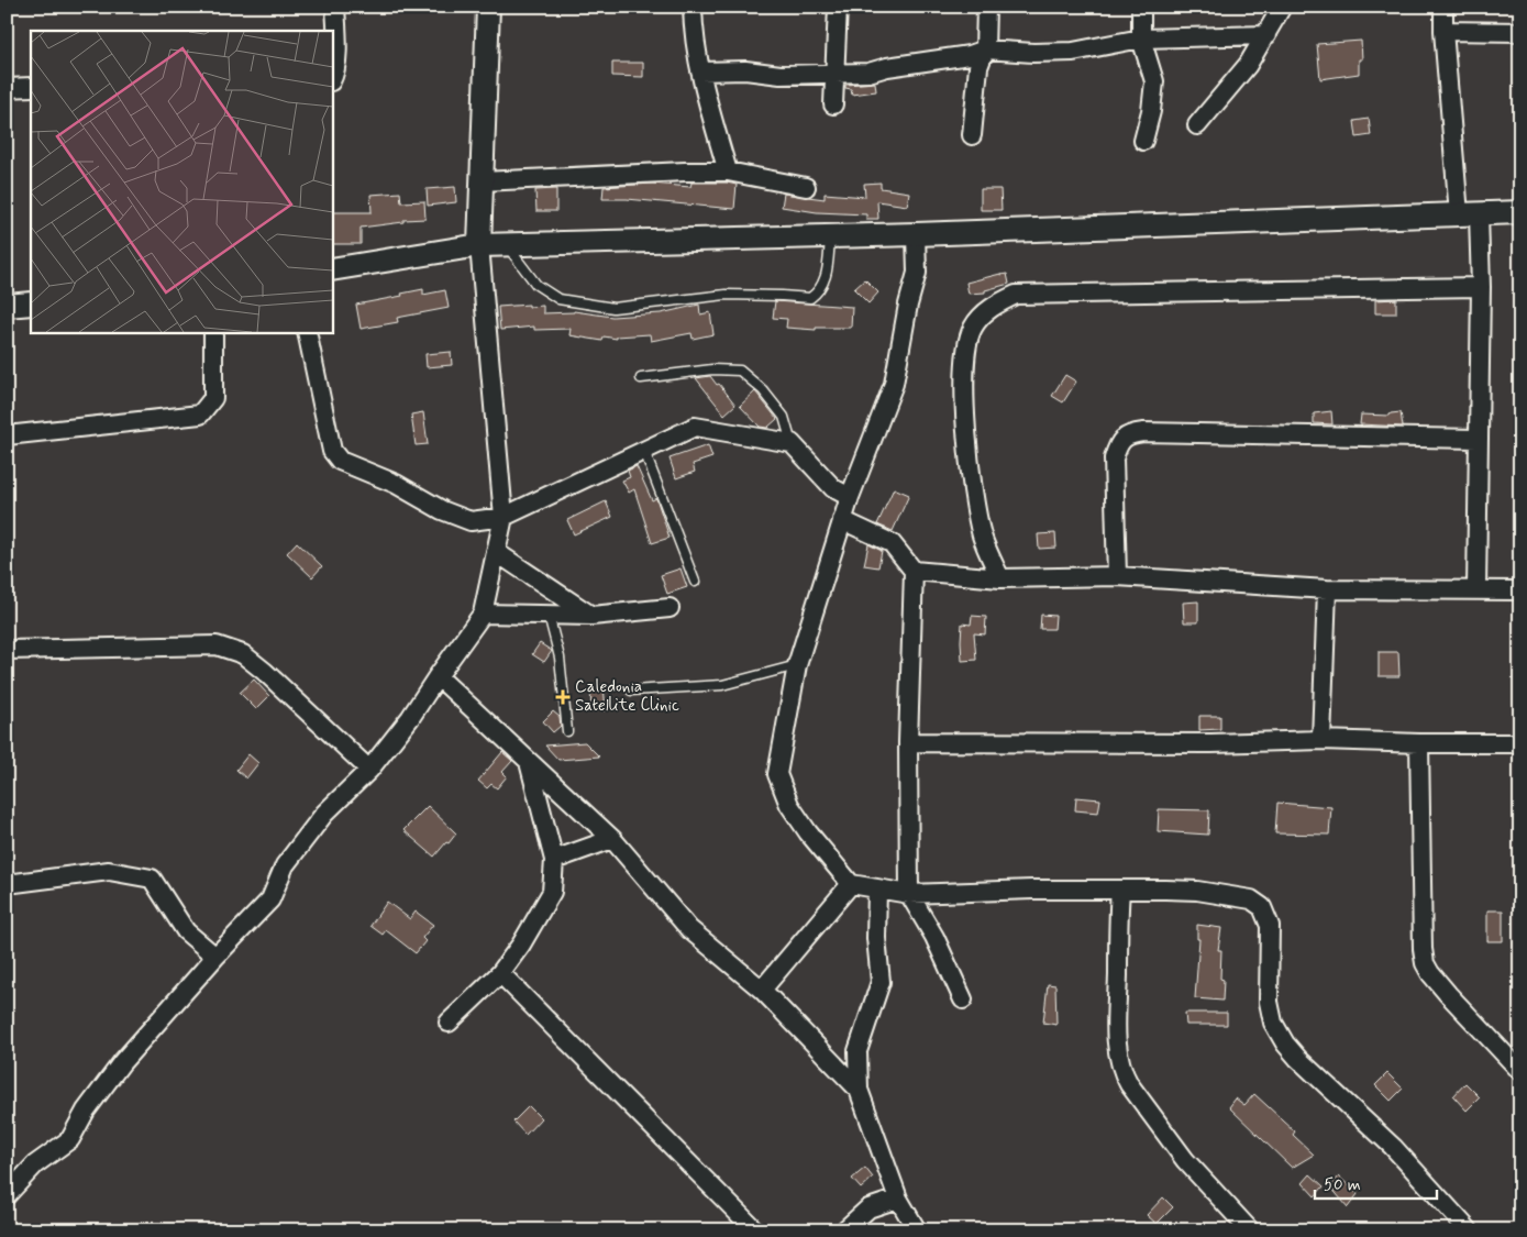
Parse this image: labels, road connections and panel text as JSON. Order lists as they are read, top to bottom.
{
  "places": {
    "health": ["Caledonia Satellite Clinic"]
  },
  "scale_bar": "50 m"
}
